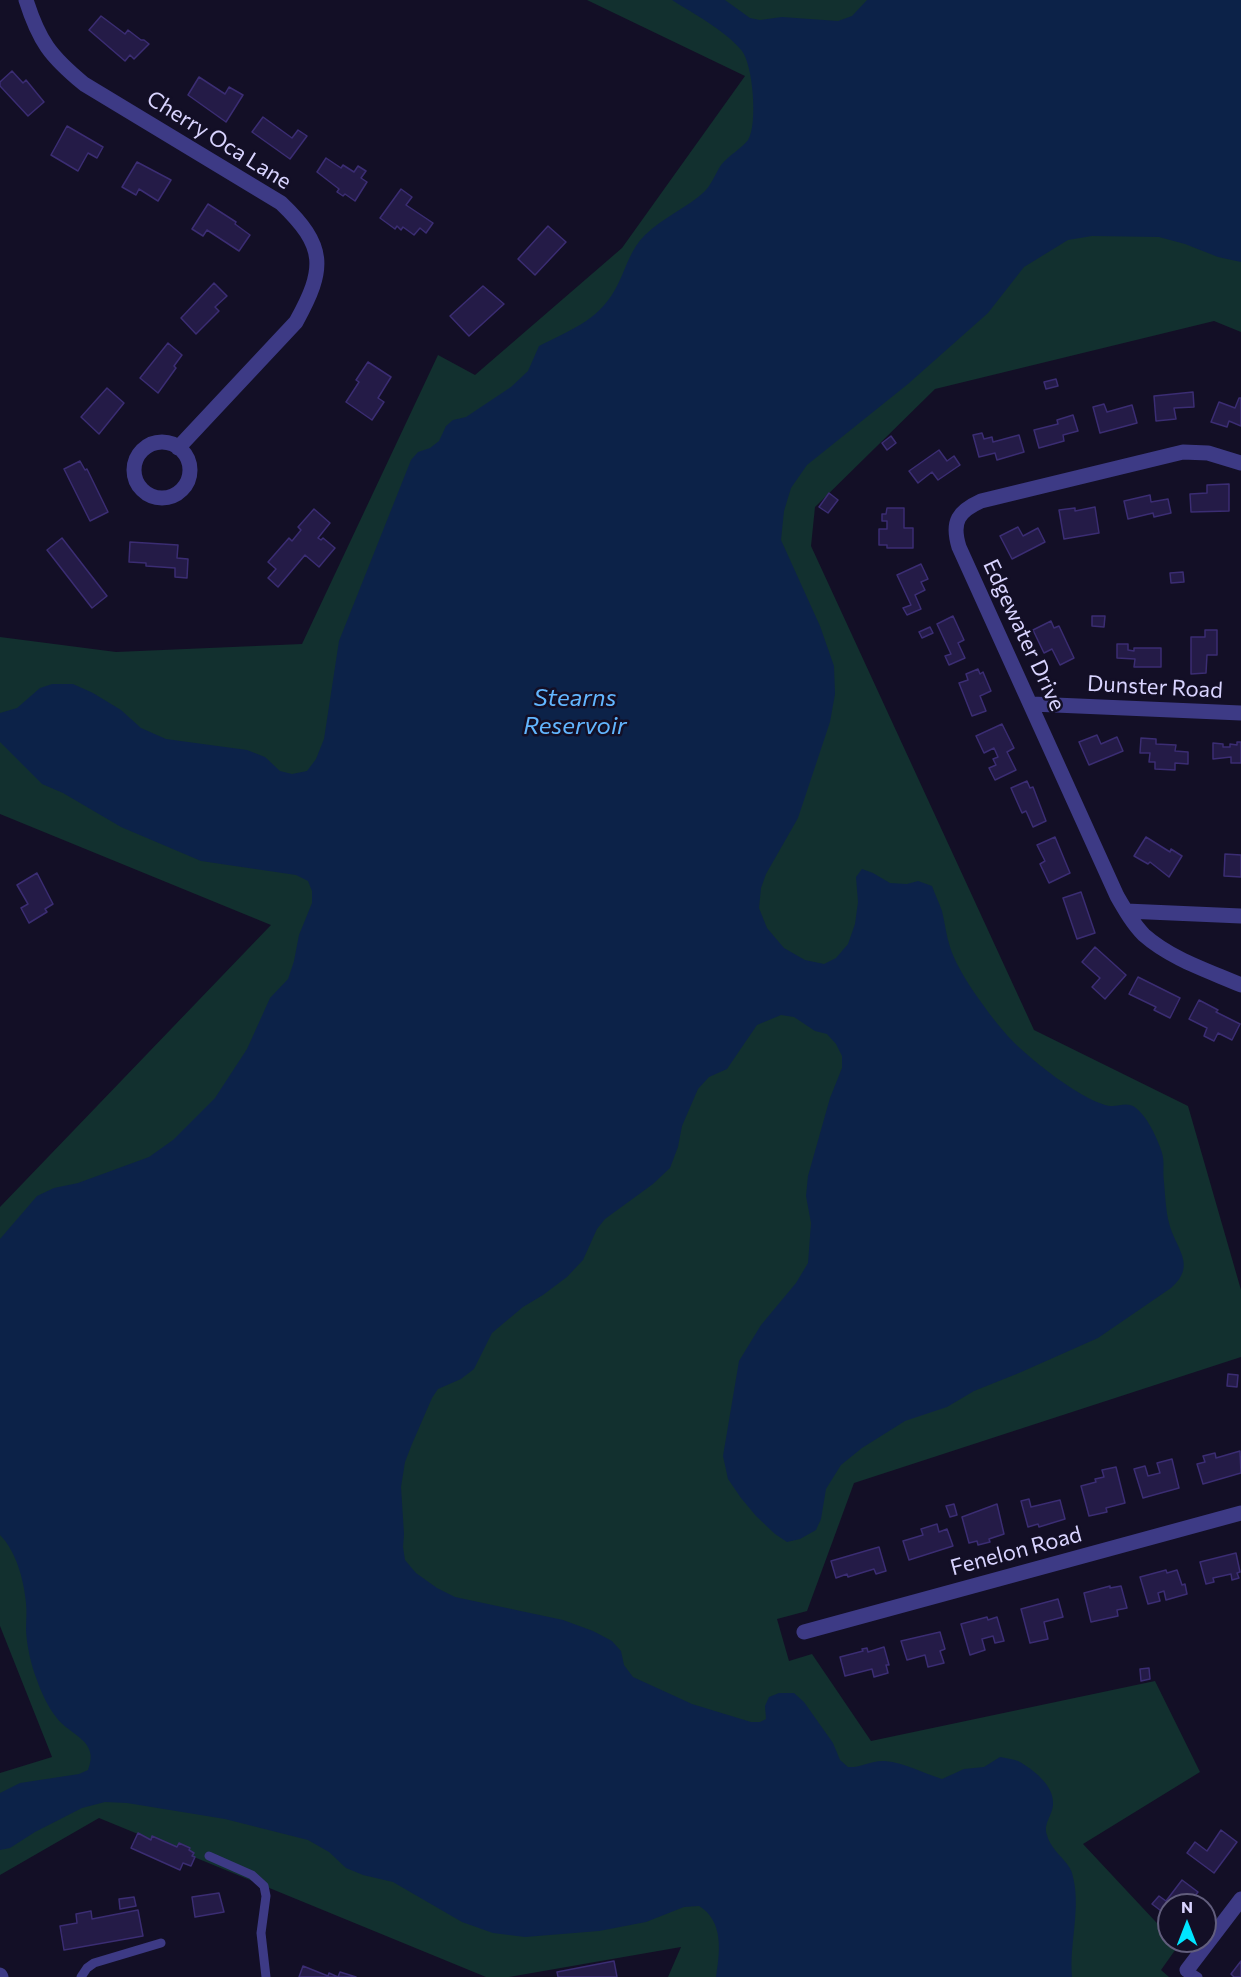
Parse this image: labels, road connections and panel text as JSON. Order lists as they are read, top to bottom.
{
  "streets": {
    "street": [
      "Cherry Oca Lane",
      "Edgewater Drive",
      "Dunster Road",
      "Fenelon Road"
    ]
  },
  "crossings": [
    ["Edgewater Drive", "Dunster Road"]
  ],
  "water": ["Stearns Reservoir"],
  "north": "top"
}
